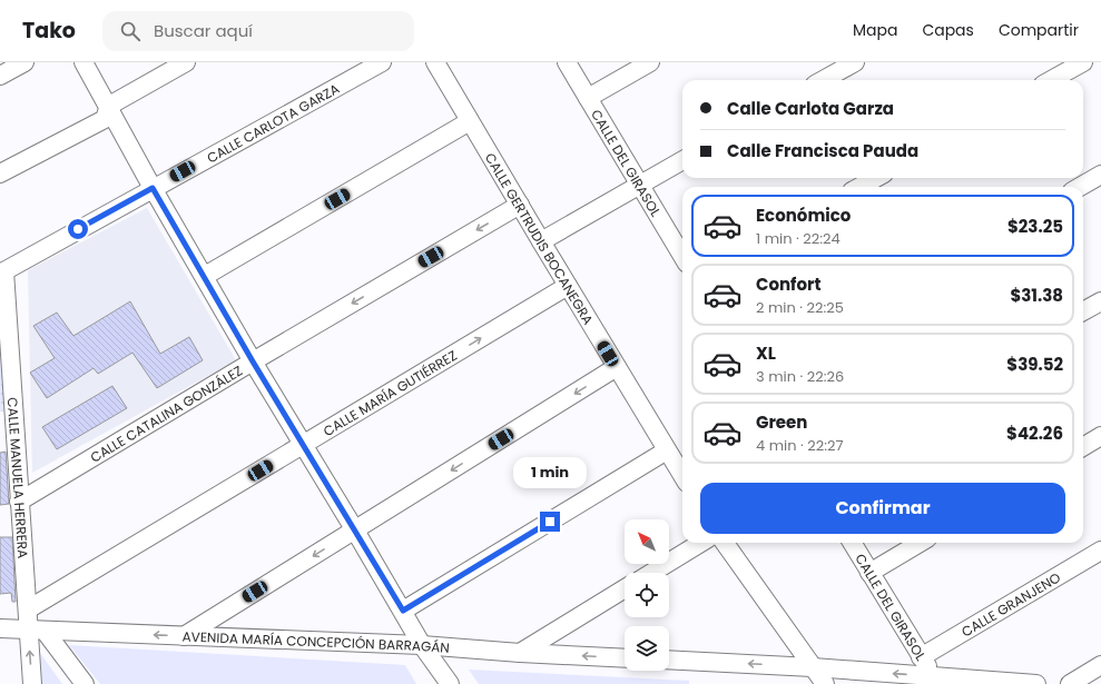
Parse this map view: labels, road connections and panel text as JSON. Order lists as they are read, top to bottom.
{
  "streets": {
    "street": [
      "CALLE CARLOTA GARZA",
      "CALLE DEL GIRASOL",
      "CALLE GERTRUDIS BOCANEGRA",
      "CALLE MARÍA GUTIÉRREZ",
      "CALLE CATALINA GONZÁLEZ",
      "CALLE MANUELA HERRERA",
      "CALLE GRANJENO",
      "AVENIDA MARÍA CONCEPCIÓN BARRAGÁN"
    ]
  },
  "crossings": [
    ["CALLE CARLOTA GARZA", "CALLE MANUELA HERRERA"],
    ["CALLE DEL GIRASOL", "CALLE GRANJENO"],
    ["CALLE GERTRUDIS BOCANEGRA", "CALLE MARÍA GUTIÉRREZ"],
    ["CALLE GERTRUDIS BOCANEGRA", "CALLE CATALINA GONZÁLEZ"],
    ["CALLE MARÍA GUTIÉRREZ", "CALLE MANUELA HERRERA"],
    ["CALLE CATALINA GONZÁLEZ", "CALLE MANUELA HERRERA"],
    ["CALLE MANUELA HERRERA", "AVENIDA MARÍA CONCEPCIÓN BARRAGÁN"]
  ],
  "one_way": ["AVENIDA MARÍA CONCEPCIÓN BARRAGÁN"],
  "north": "top left",
  "page": {
    "header": "Tako",
    "search": "Buscar aquí",
    "nav": ["Mapa", "Capas", "Compartir"],
    "banner": ["Calle Carlota Garza", "Calle Francisca Pauda"],
    "list": [
      {
        "name": "Económico",
        "note": "1 min · 22:24",
        "value": "$23.25"
      },
      {
        "name": "Confort",
        "note": "2 min · 22:25",
        "value": "$31.38"
      },
      {
        "name": "XL",
        "note": "3 min · 22:26",
        "value": "$39.52"
      },
      {
        "name": "Green",
        "note": "4 min · 22:27",
        "value": "$42.26"
      }
    ],
    "bubble": "1 min",
    "buttons": "Confirmar"
  }
}
